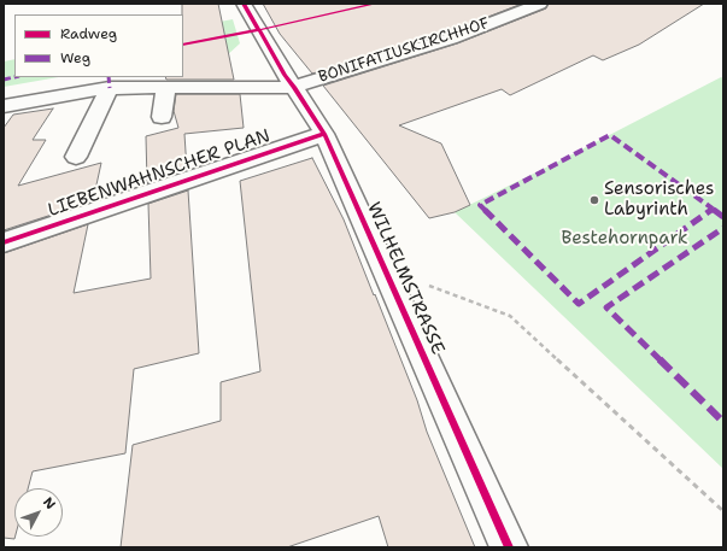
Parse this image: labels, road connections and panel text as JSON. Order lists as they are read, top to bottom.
{
  "streets": {
    "street": ["BONIFATIUSKIRCHHOF", "LIEBENWAHNSCHER PLAN", "WILHELMSTRASSE"]
  },
  "crossings": [
    ["BONIFATIUSKIRCHHOF", "WILHELMSTRASSE"],
    ["LIEBENWAHNSCHER PLAN", "WILHELMSTRASSE"]
  ],
  "parks": ["Bestehornpark"],
  "places": ["Sensorisches Labyrinth"],
  "legend": ["Radweg", "Weg"],
  "north": "top right"
}
